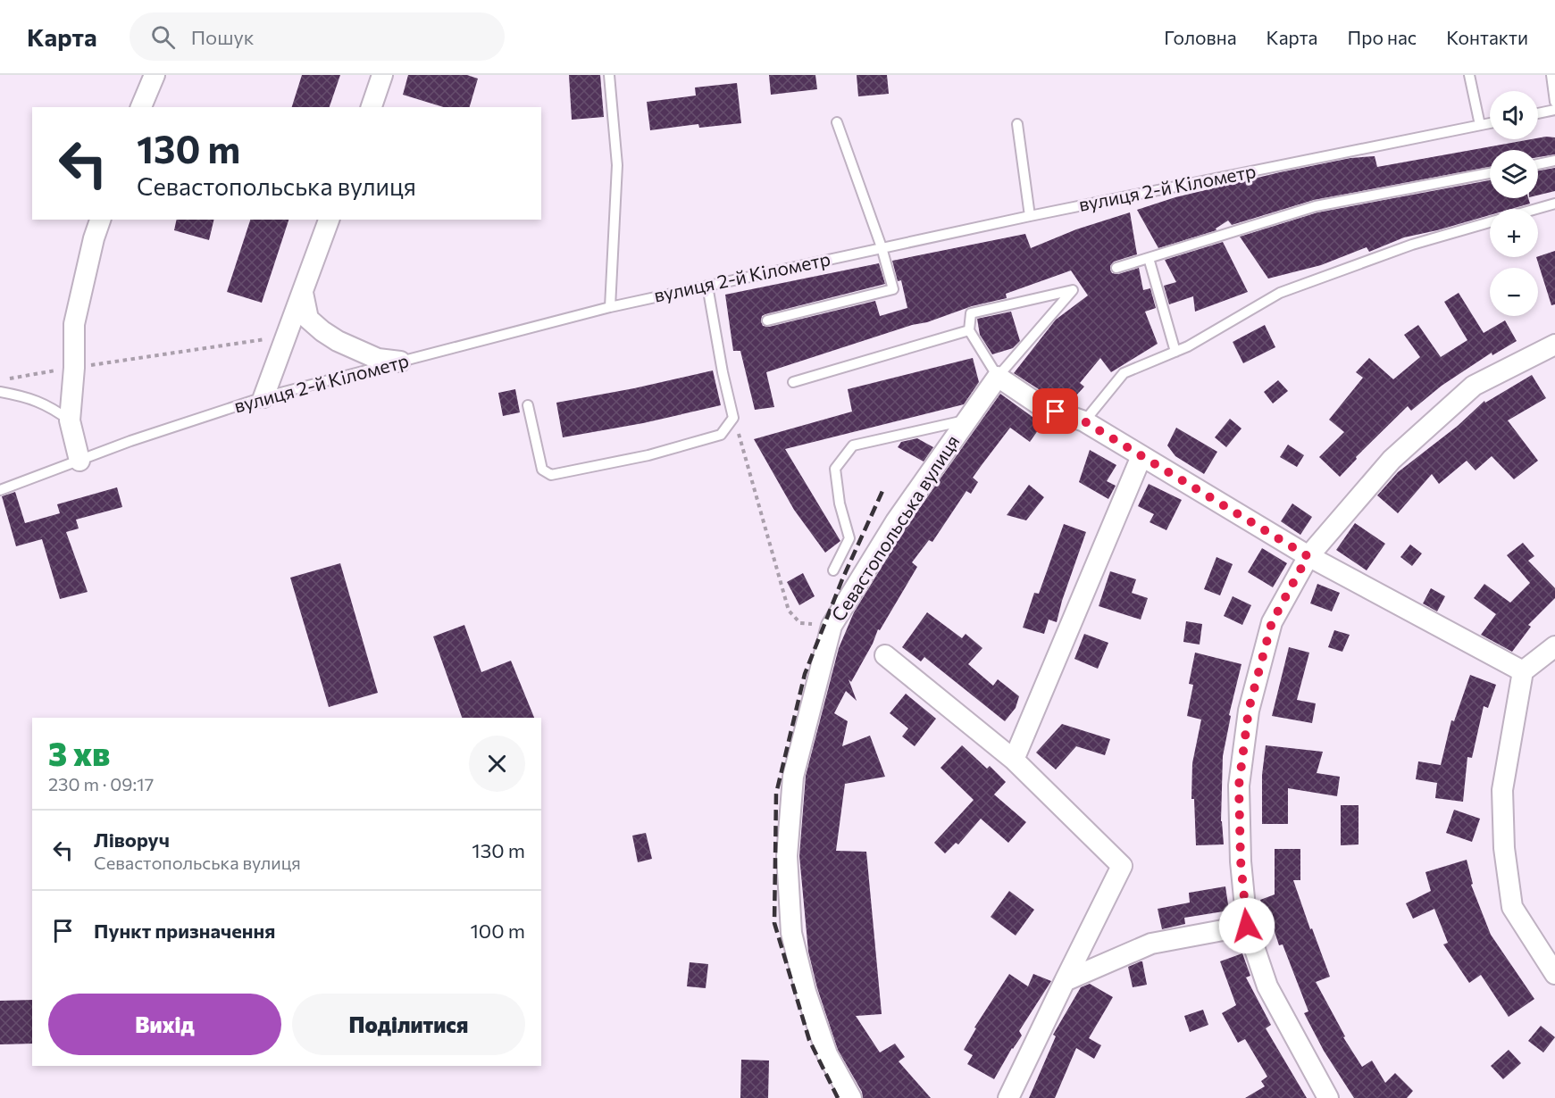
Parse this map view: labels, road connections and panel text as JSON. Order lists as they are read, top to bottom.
{
  "streets": {
    "street": ["Севастопольська вулиця"],
    "lane": ["вулиця 2-й Кілометр"]
  },
  "page": {
    "header": "Карта",
    "search": "Пошук",
    "nav": [
      "Головна",
      "Карта",
      "Про нас",
      "Контакти"
    ],
    "map_buttons": ["+", "−"],
    "turn": ["130 m", "Севастопольська вулиця"],
    "heading": ["3 хв", "230 m · 09:17"],
    "list": [
      {
        "name": "Ліворуч",
        "note": "Севастопольська вулиця",
        "value": "130 m"
      },
      {
        "name": "Пункт призначення",
        "value": "100 m"
      }
    ],
    "buttons": ["Вихід", "Поділитися"]
  }
}
